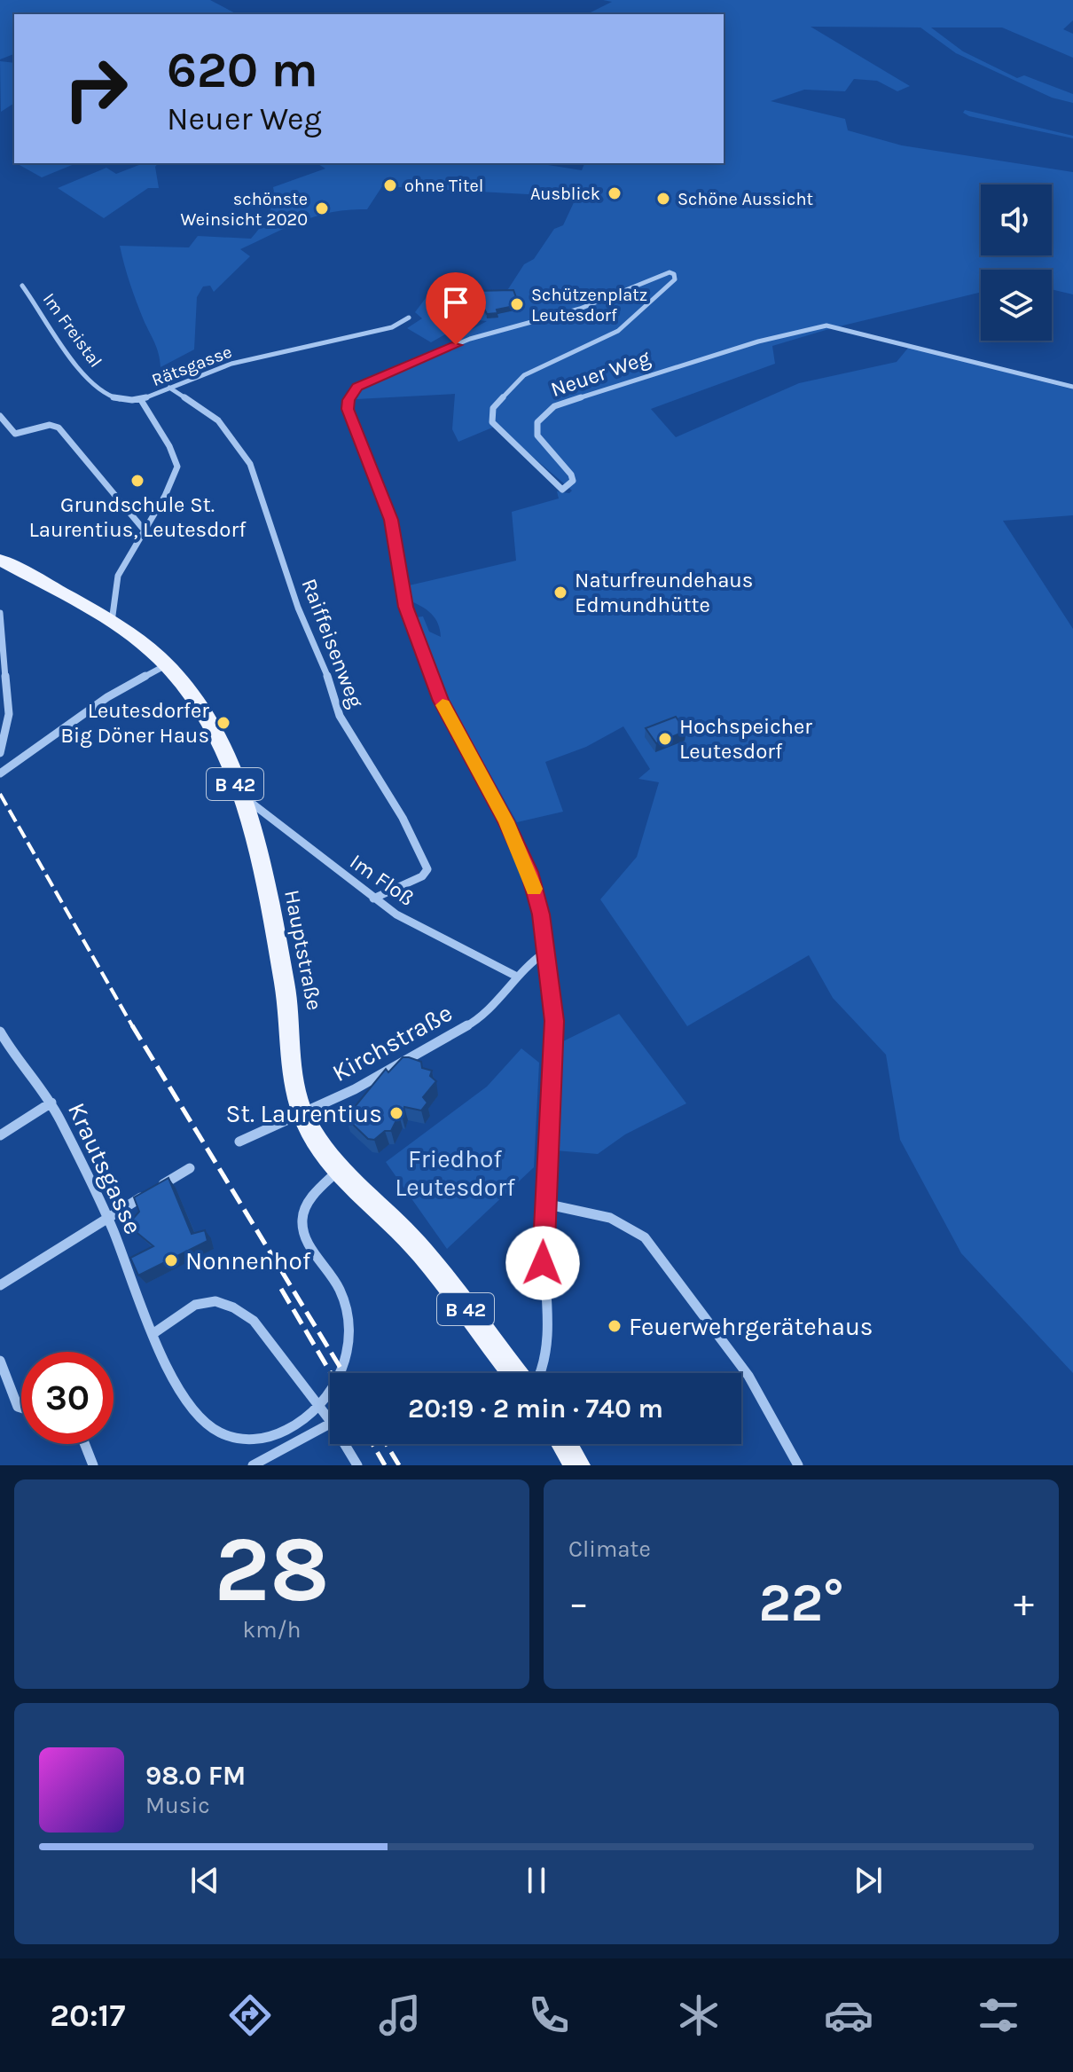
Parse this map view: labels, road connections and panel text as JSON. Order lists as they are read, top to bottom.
{
  "streets": {
    "main road": ["B 42", "Hauptstraße"],
    "street": [
      "Im Freistal",
      "Rätsgasse",
      "Neuer Weg",
      "Raiffeisenweg",
      "Im Floß",
      "Kirchstraße",
      "Krautsgasse"
    ]
  },
  "crossings": [
    ["Im Freistal", "Rätsgasse"],
    ["Rätsgasse", "Raiffeisenweg"],
    ["Rätsgasse", "Hauptstraße"],
    ["Neuer Weg", "Kirchstraße"],
    ["Raiffeisenweg", "Im Floß"],
    ["Im Floß", "Hauptstraße"],
    ["Im Floß", "Kirchstraße"],
    ["Hauptstraße", "Kirchstraße"],
    ["Hauptstraße", "Krautsgasse"]
  ],
  "parks": ["Friedhof Leutesdorf"],
  "places": [
    "ohne Titel",
    "Ausblick",
    "Schöne Aussicht",
    "schönste Weinsicht 2020",
    "Schützenplatz Leutesdorf",
    "Grundschule St. Laurentius, Leutesdorf",
    "Naturfreundehaus Edmundhütte",
    "Leutesdorfer Big Döner Haus",
    "Hochspeicher Leutesdorf",
    "St. Laurentius",
    "Nonnenhof",
    "Feuerwehrgerätehaus"
  ],
  "page": {
    "turn": ["620 m", "Neuer Weg"],
    "limit": "30",
    "trip": "20:19 · 2 min · 740 m",
    "tile": [
      ["28", "km/h"],
      "Climate"
    ],
    "heat": ["−", "22°", "+"],
    "song": ["98.0 FM", "Music"],
    "tabs": "20:17"
  }
}
